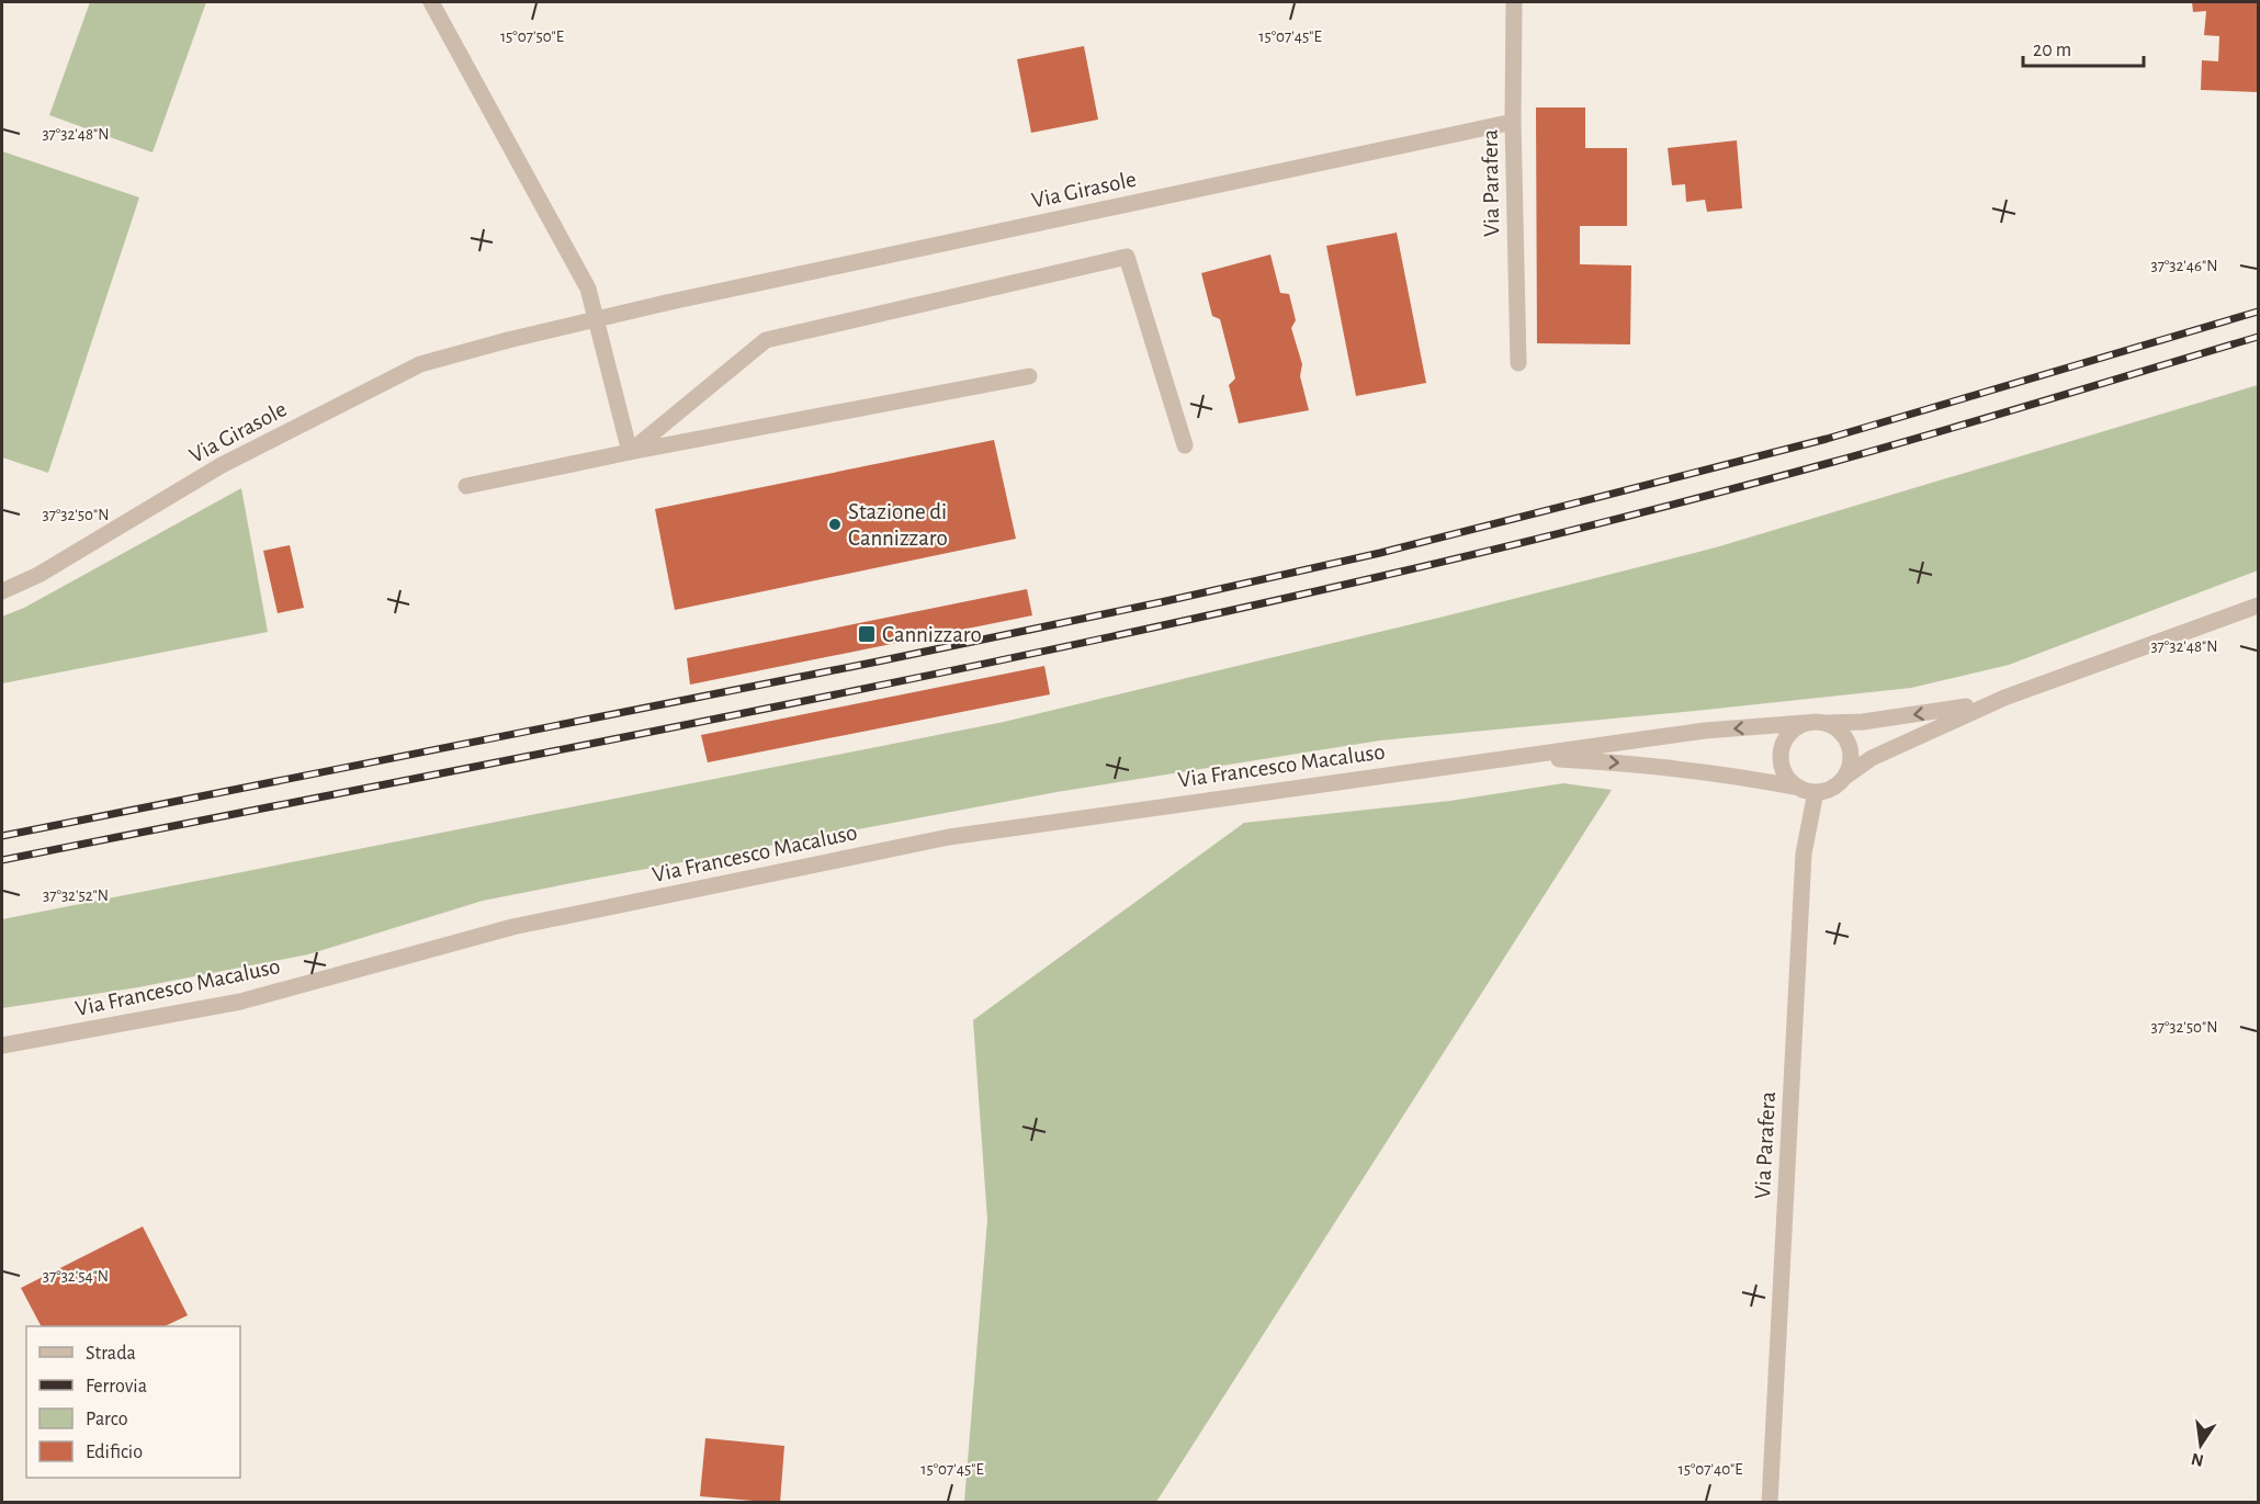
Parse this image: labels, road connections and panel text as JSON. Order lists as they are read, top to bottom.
{
  "streets": {
    "street": ["Via Parafera", "Via Girasole", "Via Francesco Macaluso"]
  },
  "crossings": [
    ["Via Parafera", "Via Girasole"]
  ],
  "places": {
    "other": ["Stazione di Cannizzaro"],
    "transit": ["Cannizzaro"]
  },
  "legend": [
    "Strada",
    "Ferrovia",
    "Parco",
    "Edificio"
  ],
  "scale_bar": "20 m",
  "north": "bottom",
  "coordinates": [
    "15°07'50\"E",
    "15°07'45\"E",
    "37°32'48\"N",
    "37°32'46\"N",
    "37°32'50\"N",
    "37°32'52\"N",
    "37°32'54\"N",
    "15°07'40\"E"
  ]
}
